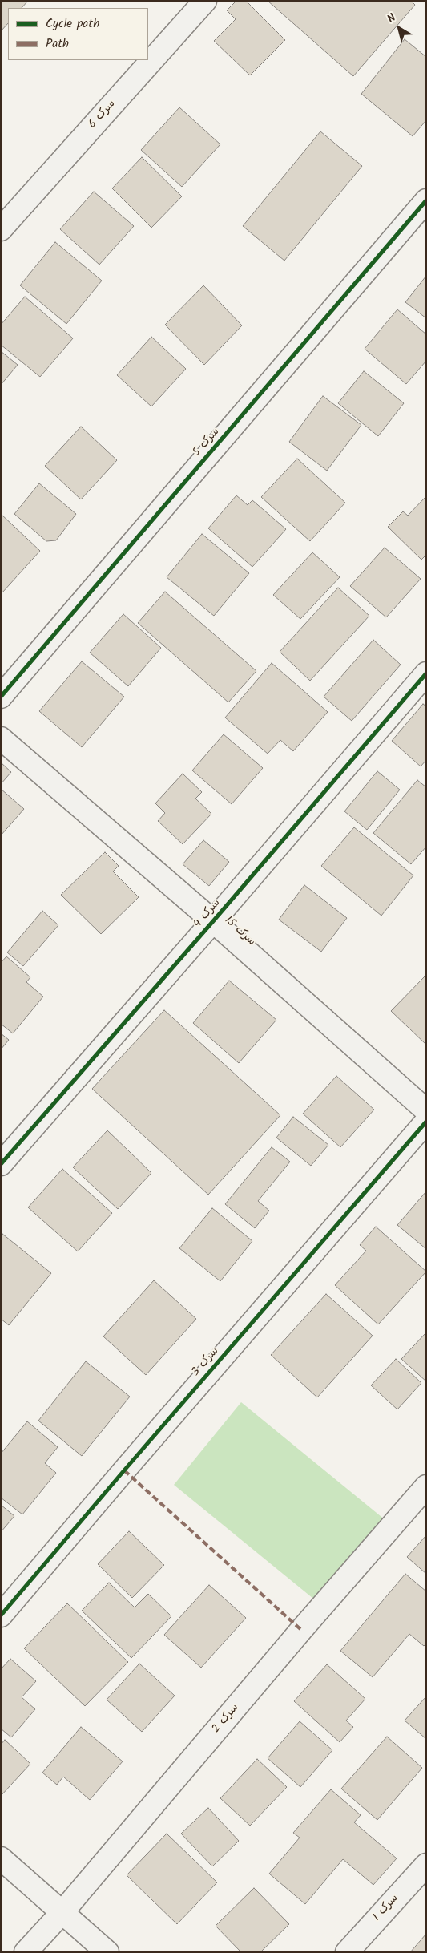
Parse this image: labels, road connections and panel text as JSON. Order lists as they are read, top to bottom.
{
  "streets": {
    "street": [
      "سرک 6",
      "سرک 5",
      "سرک 4",
      "سرک 15",
      "سرک 3",
      "سرک 2",
      "سرک 1"
    ]
  },
  "crossings": [
    ["سرک 4", "سرک 15"]
  ],
  "legend": ["Cycle path", "Path"],
  "north": "top left"
}
